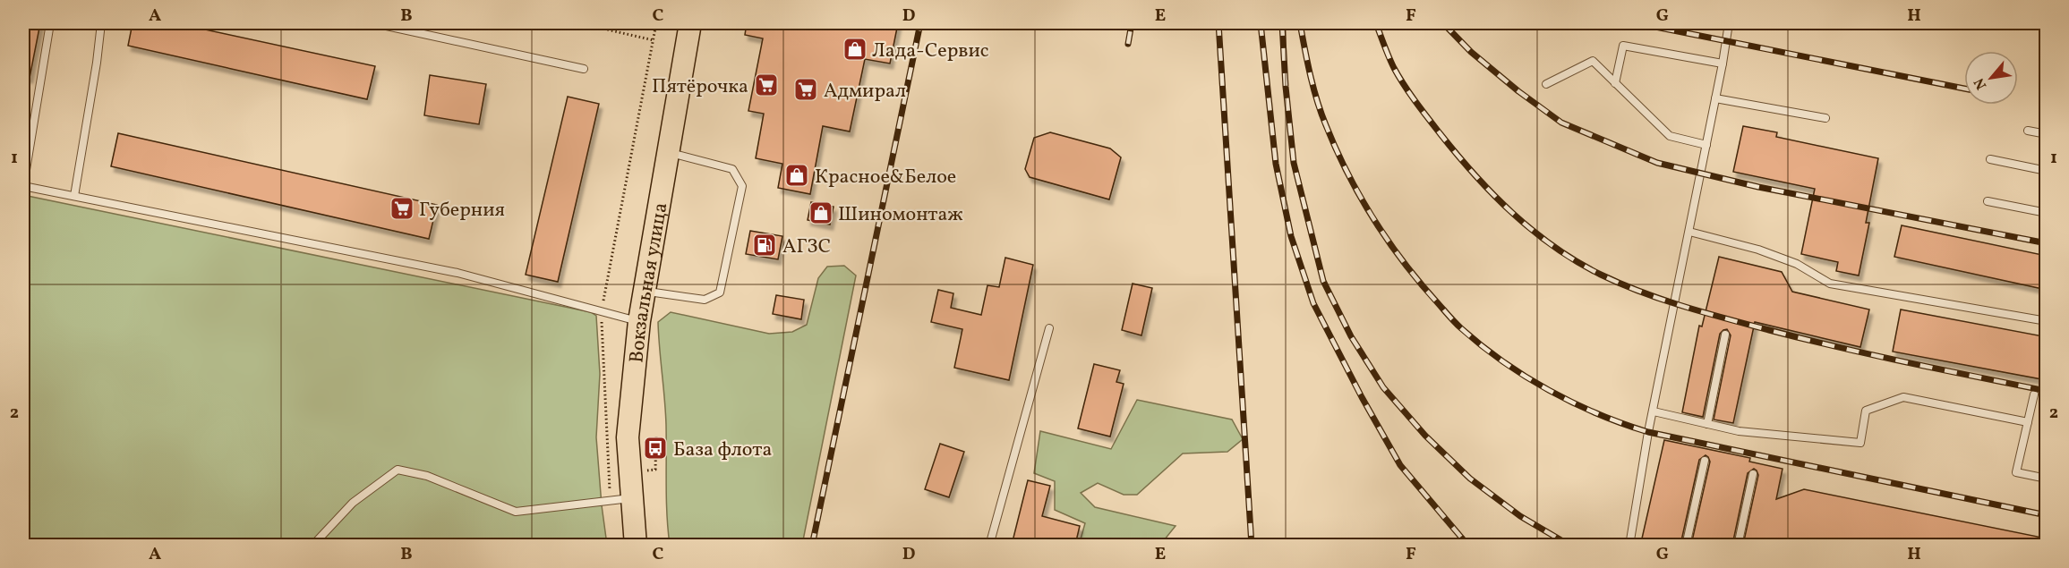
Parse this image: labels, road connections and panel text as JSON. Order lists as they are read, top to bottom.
{
  "streets": {
    "main road": ["Вокзальная улица"]
  },
  "places": {
    "shop": ["Лада-Сервис", "Красное&Белое", "Шиномонтаж"],
    "supermarket": ["Пятёрочка", "Адмирал", "Губерния"],
    "fuel station": ["АГЗС"],
    "bus stop": ["База флота"]
  },
  "north": "bottom left",
  "grid": {
    "columns": [
      "A",
      "B",
      "C",
      "D",
      "E",
      "F",
      "G",
      "H"
    ],
    "rows": ["1", "2"]
  }
}
